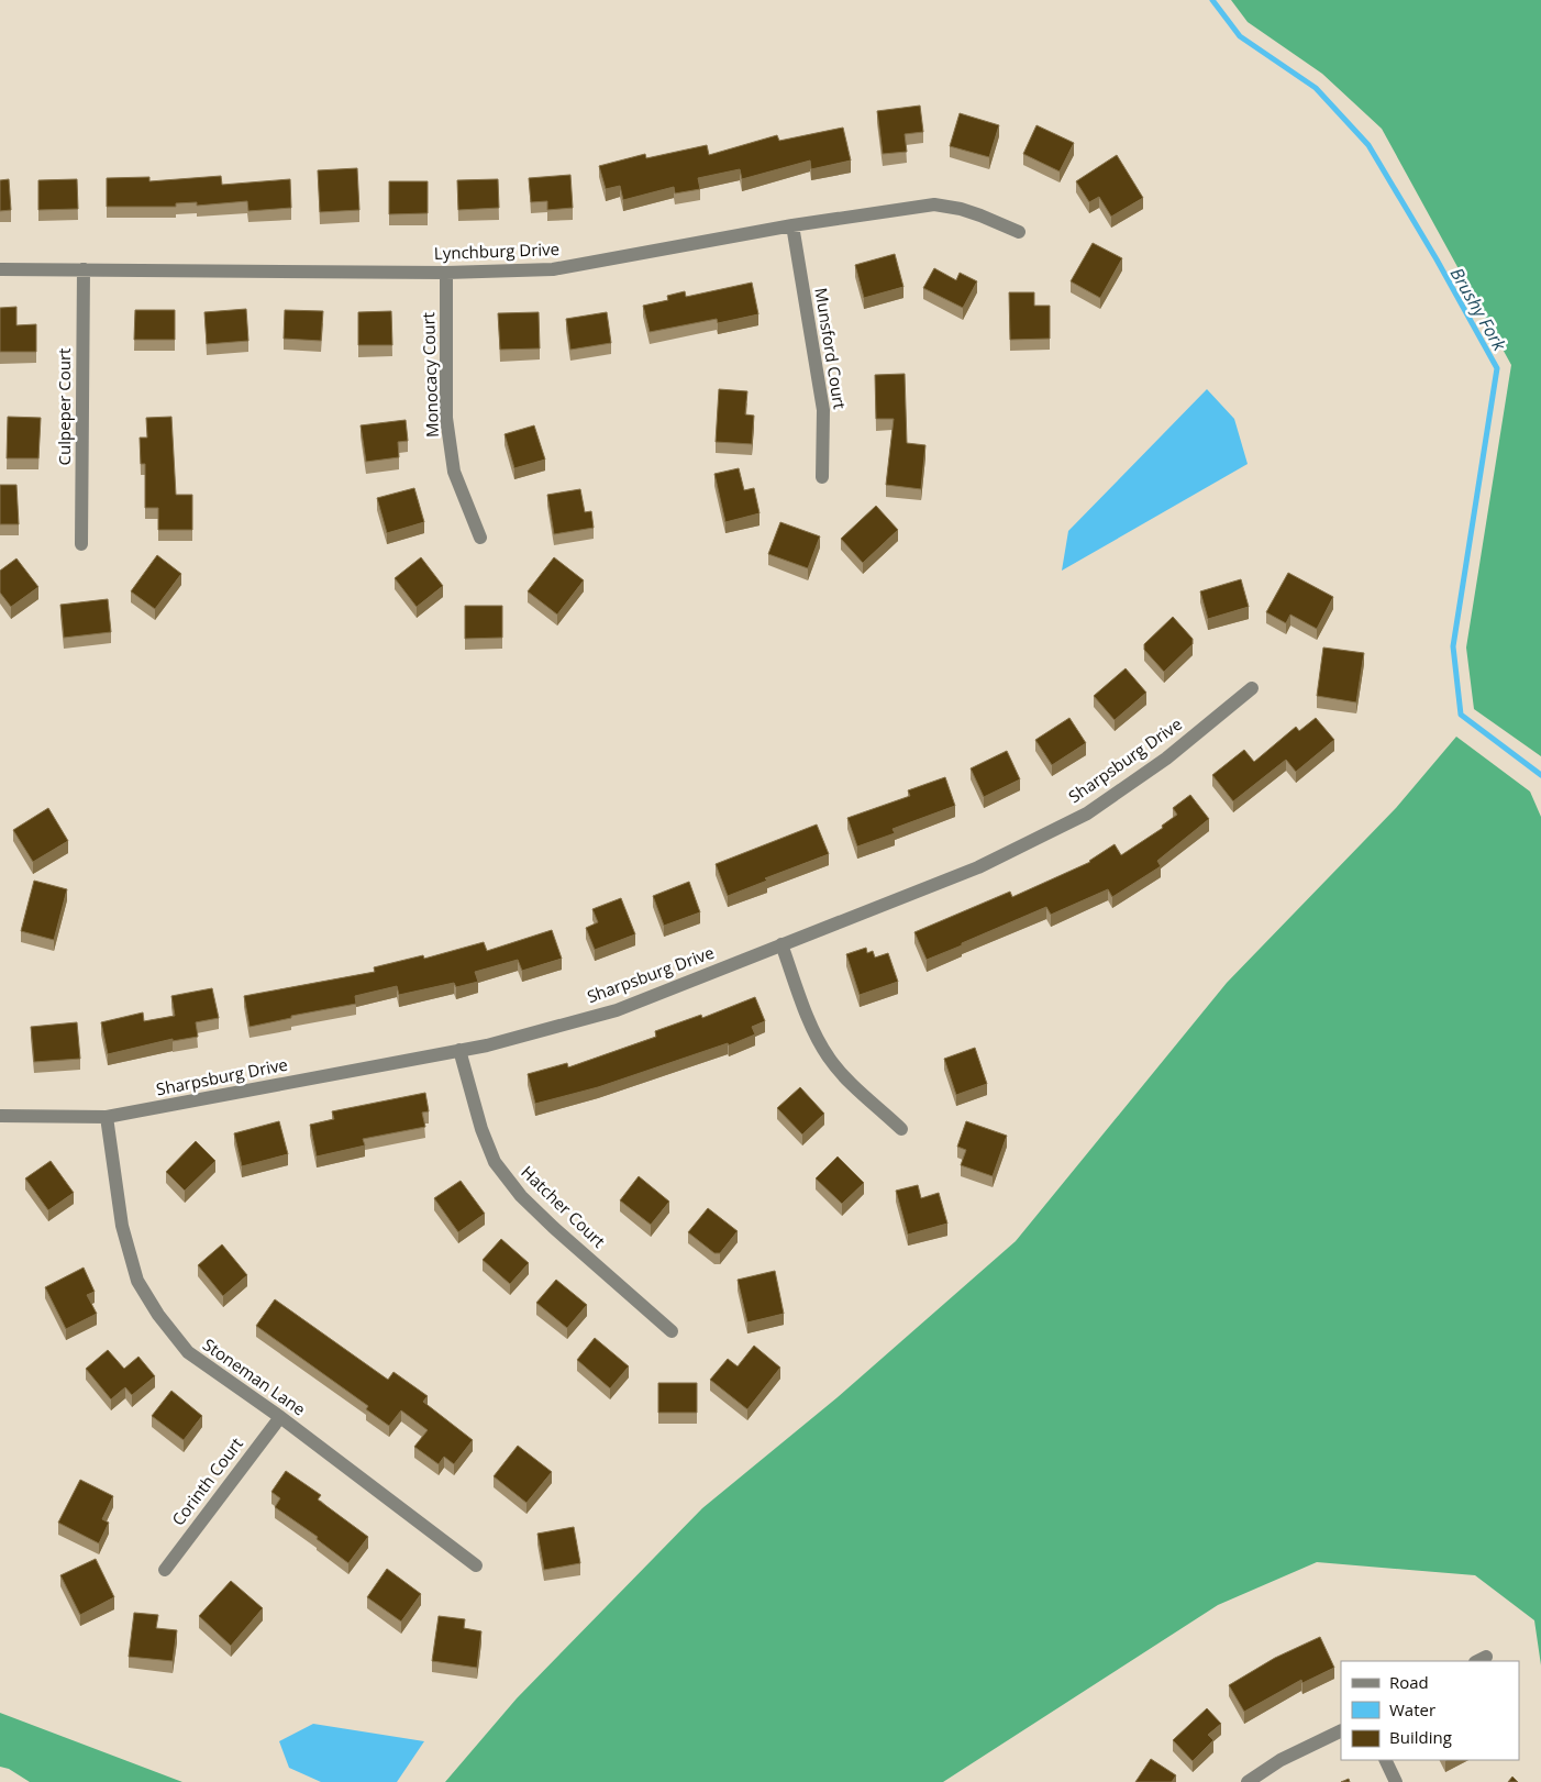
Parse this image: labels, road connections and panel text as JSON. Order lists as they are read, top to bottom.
{
  "streets": {
    "street": [
      "Lynchburg Drive",
      "Munsford Court",
      "Monocacy Court",
      "Culpeper Court",
      "Sharpsburg Drive",
      "Hatcher Court",
      "Stoneman Lane",
      "Corinth Court"
    ]
  },
  "crossings": [
    ["Lynchburg Drive", "Munsford Court"],
    ["Lynchburg Drive", "Monocacy Court"],
    ["Lynchburg Drive", "Culpeper Court"],
    ["Sharpsburg Drive", "Hatcher Court"],
    ["Sharpsburg Drive", "Stoneman Lane"],
    ["Stoneman Lane", "Corinth Court"]
  ],
  "water": ["Brushy Fork"],
  "legend": ["Road", "Water", "Building"]
}
